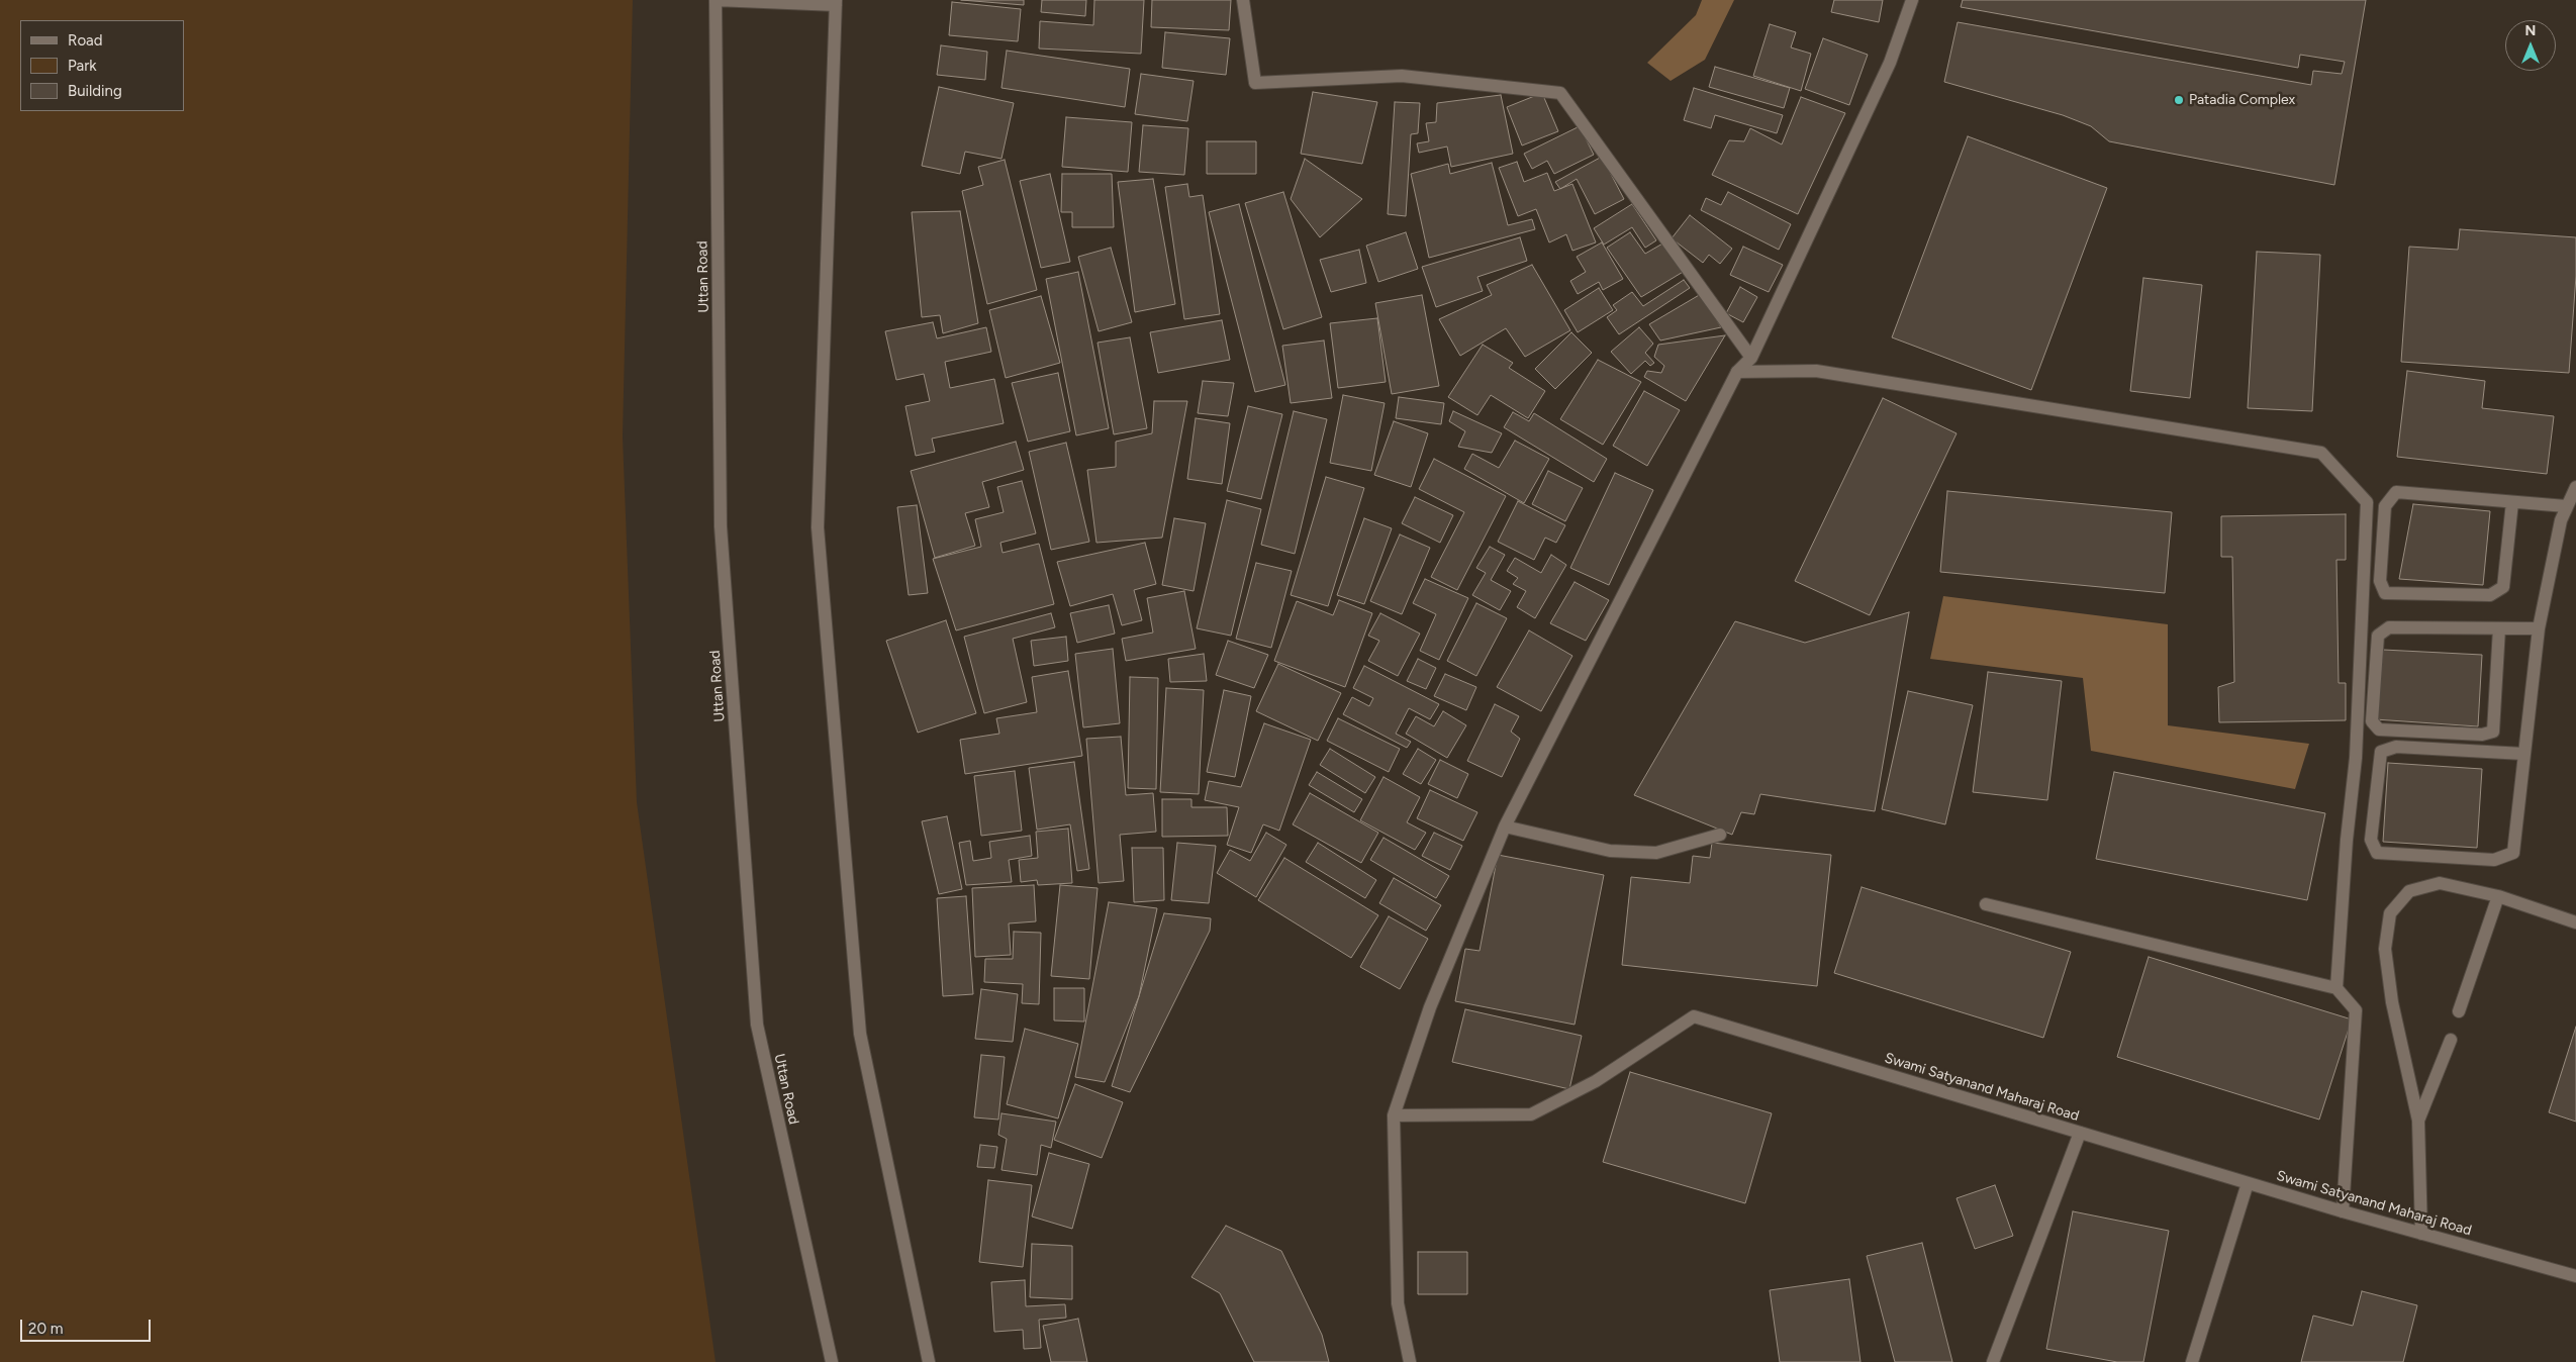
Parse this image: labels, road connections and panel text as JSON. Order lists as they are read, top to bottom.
{
  "streets": {
    "street": ["Uttan Road", "Swami Satyanand Maharaj Road"]
  },
  "places": ["Patadia Complex"],
  "legend": ["Road", "Park", "Building"],
  "scale_bar": "20 m",
  "north": "top"
}
